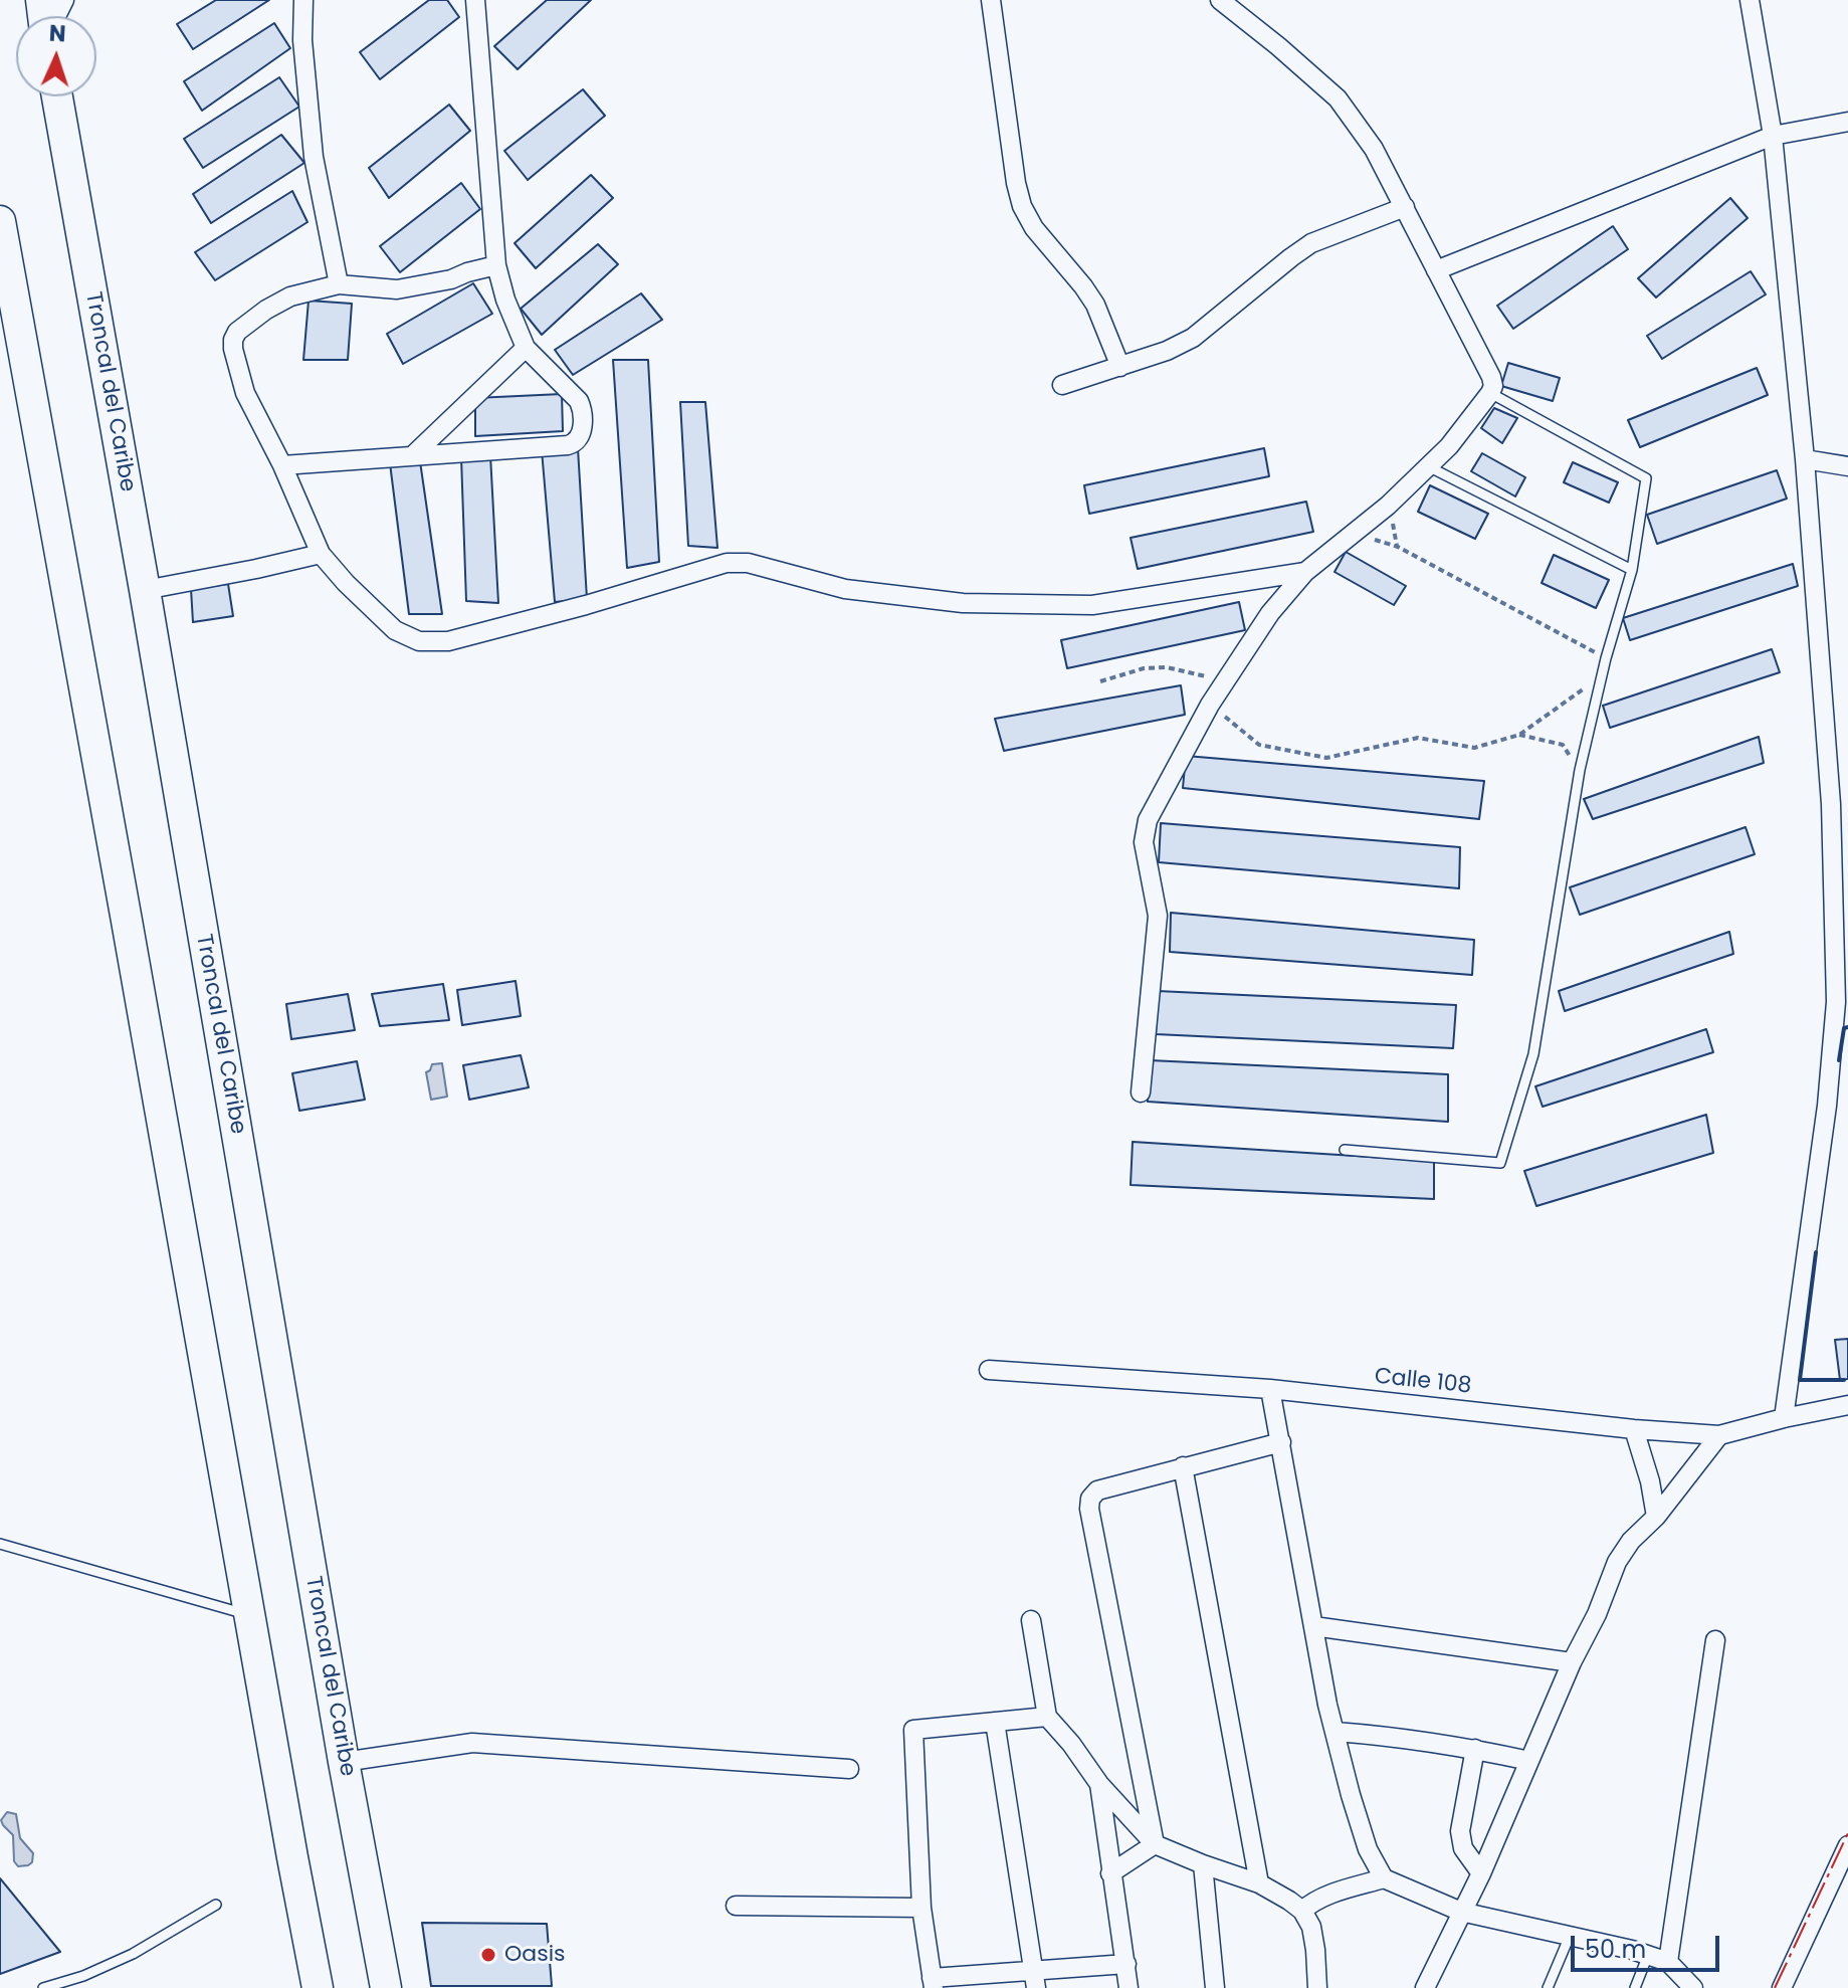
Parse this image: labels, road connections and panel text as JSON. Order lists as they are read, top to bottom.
{
  "streets": {
    "highway": ["Troncal del Caribe"],
    "street": ["Calle 108"]
  },
  "places": ["Oasis"],
  "scale_bar": "50 m",
  "north": "top"
}
